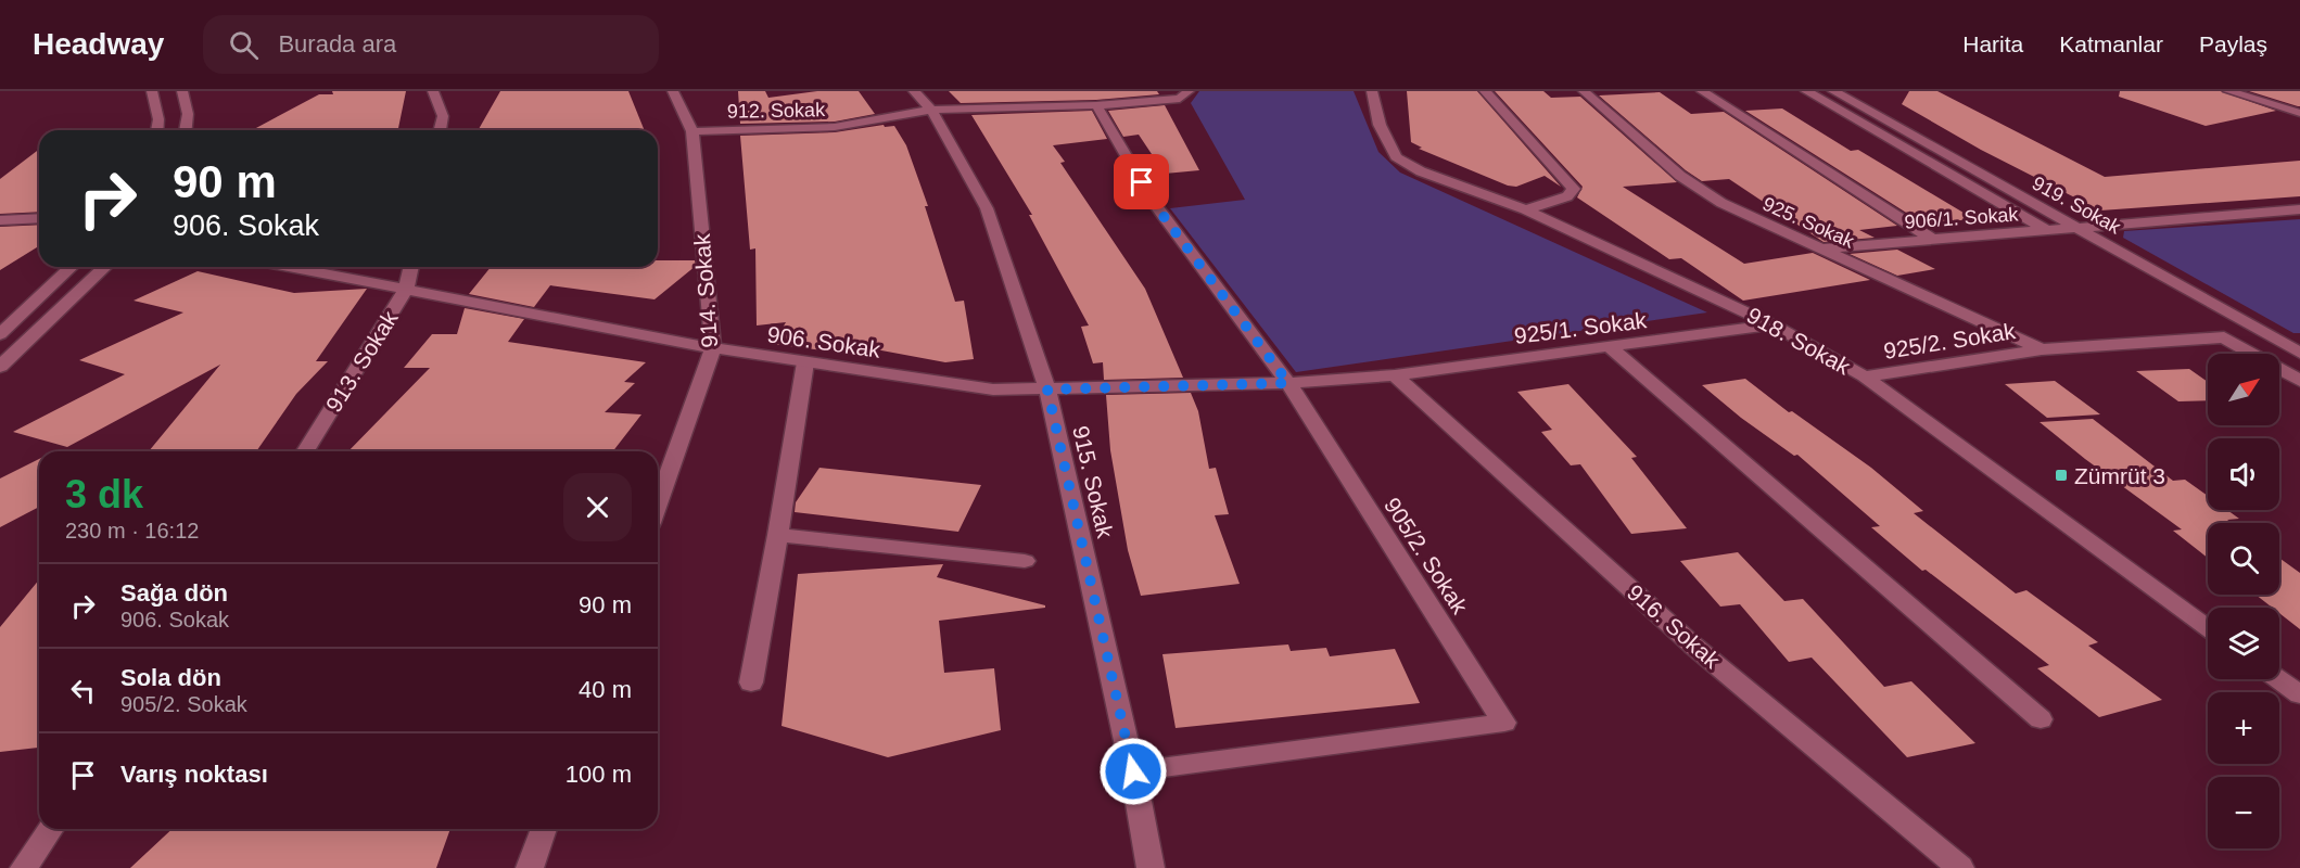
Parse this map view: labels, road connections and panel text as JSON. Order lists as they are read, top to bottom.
{
  "streets": {
    "street": [
      "912. Sokak",
      "919. Sokak",
      "906/1. Sokak",
      "925. Sokak",
      "914. Sokak",
      "925/1. Sokak",
      "918. Sokak",
      "925/2. Sokak",
      "906. Sokak",
      "913. Sokak",
      "915. Sokak",
      "905/2. Sokak",
      "916. Sokak"
    ]
  },
  "crossings": [
    ["912. Sokak", "914. Sokak"],
    ["912. Sokak", "915. Sokak"],
    ["912. Sokak", "905/2. Sokak"],
    ["919. Sokak", "906/1. Sokak"],
    ["906/1. Sokak", "925. Sokak"],
    ["925. Sokak", "925/2. Sokak"],
    ["914. Sokak", "906. Sokak"],
    ["925/1. Sokak", "918. Sokak"],
    ["925/1. Sokak", "906. Sokak"],
    ["925/1. Sokak", "916. Sokak"],
    ["918. Sokak", "925/2. Sokak"],
    ["906. Sokak", "913. Sokak"],
    ["906. Sokak", "915. Sokak"],
    ["906. Sokak", "905/2. Sokak"],
    ["906. Sokak", "916. Sokak"],
    ["915. Sokak", "905/2. Sokak"]
  ],
  "places": {
    "transit": ["Zümrüt 3"]
  },
  "north": "top right",
  "page": {
    "header": "Headway",
    "search": "Burada ara",
    "nav": ["Harita", "Katmanlar", "Paylaş"],
    "turn": ["90 m", "906. Sokak"],
    "map_buttons": ["+", "−"],
    "heading": ["3 dk", "230 m · 16:12"],
    "list": [
      {
        "name": "Sağa dön",
        "note": "906. Sokak",
        "value": "90 m"
      },
      {
        "name": "Sola dön",
        "note": "905/2. Sokak",
        "value": "40 m"
      },
      {
        "name": "Varış noktası",
        "value": "100 m"
      }
    ]
  }
}
